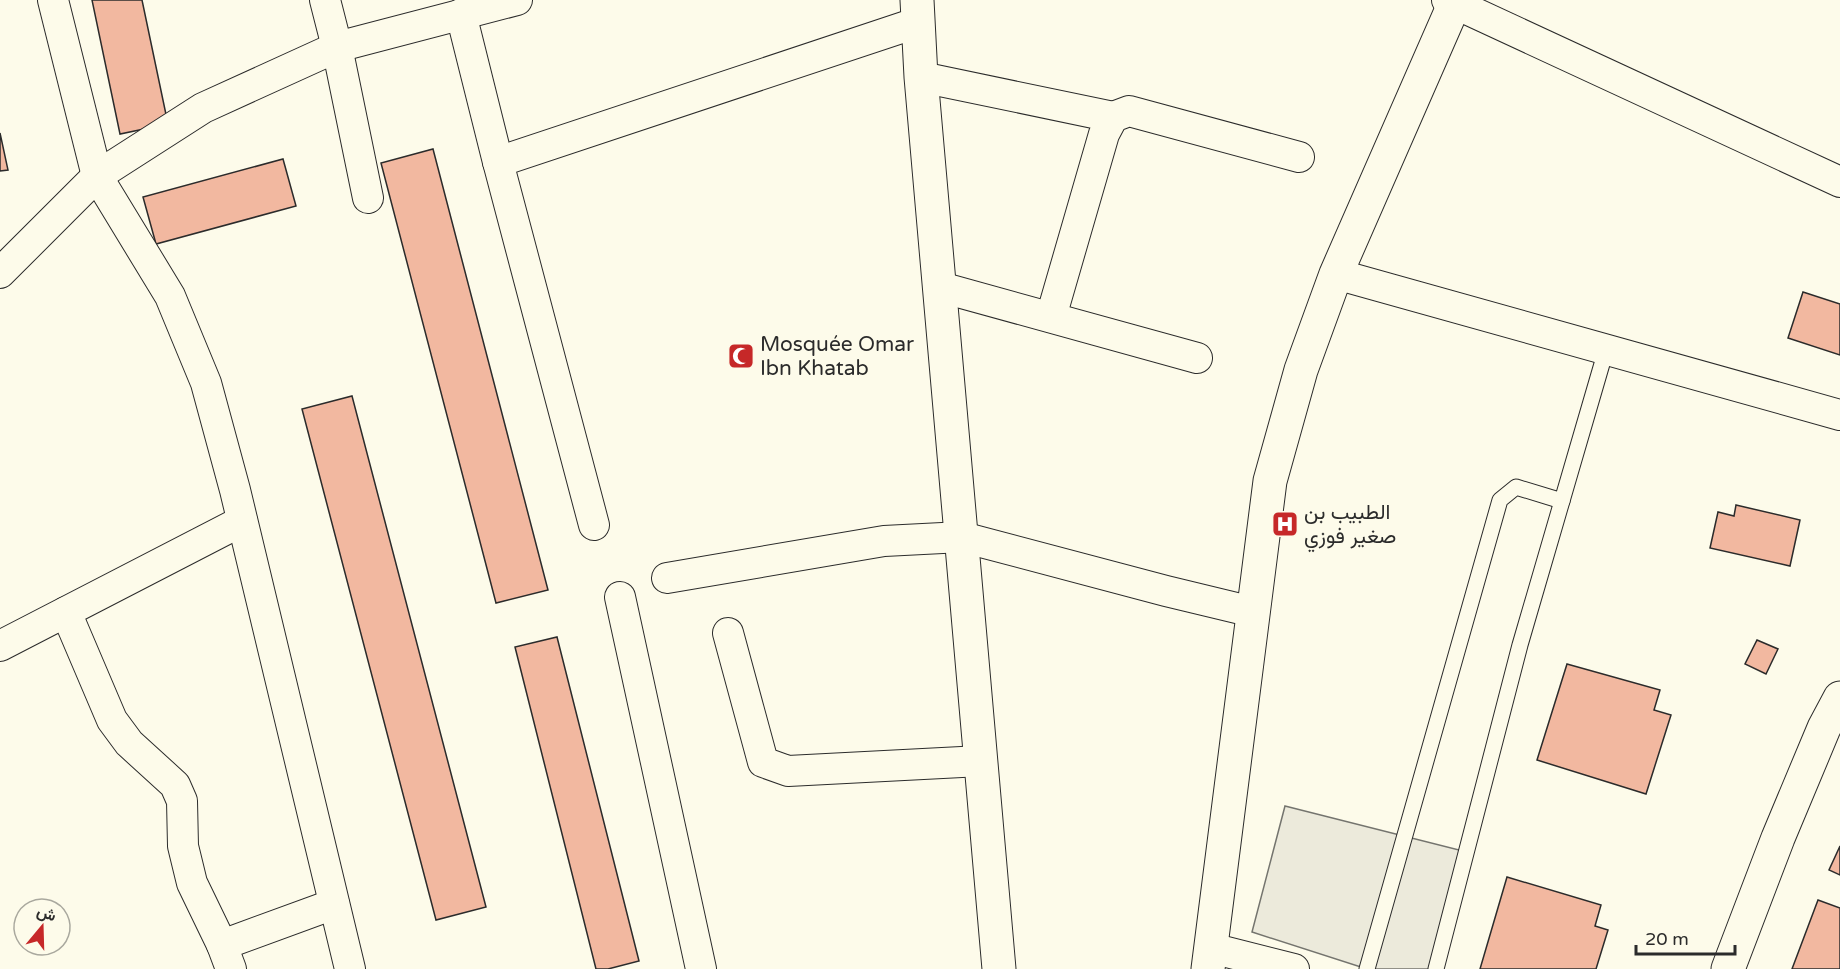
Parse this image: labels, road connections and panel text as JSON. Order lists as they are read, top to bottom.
{
  "places": {
    "mosque": ["Mosquée Omar Ibn Khatab"],
    "hospital": ["الطبيب بن صغير فوزي"]
  },
  "scale_bar": "20 m",
  "north": "top"
}
